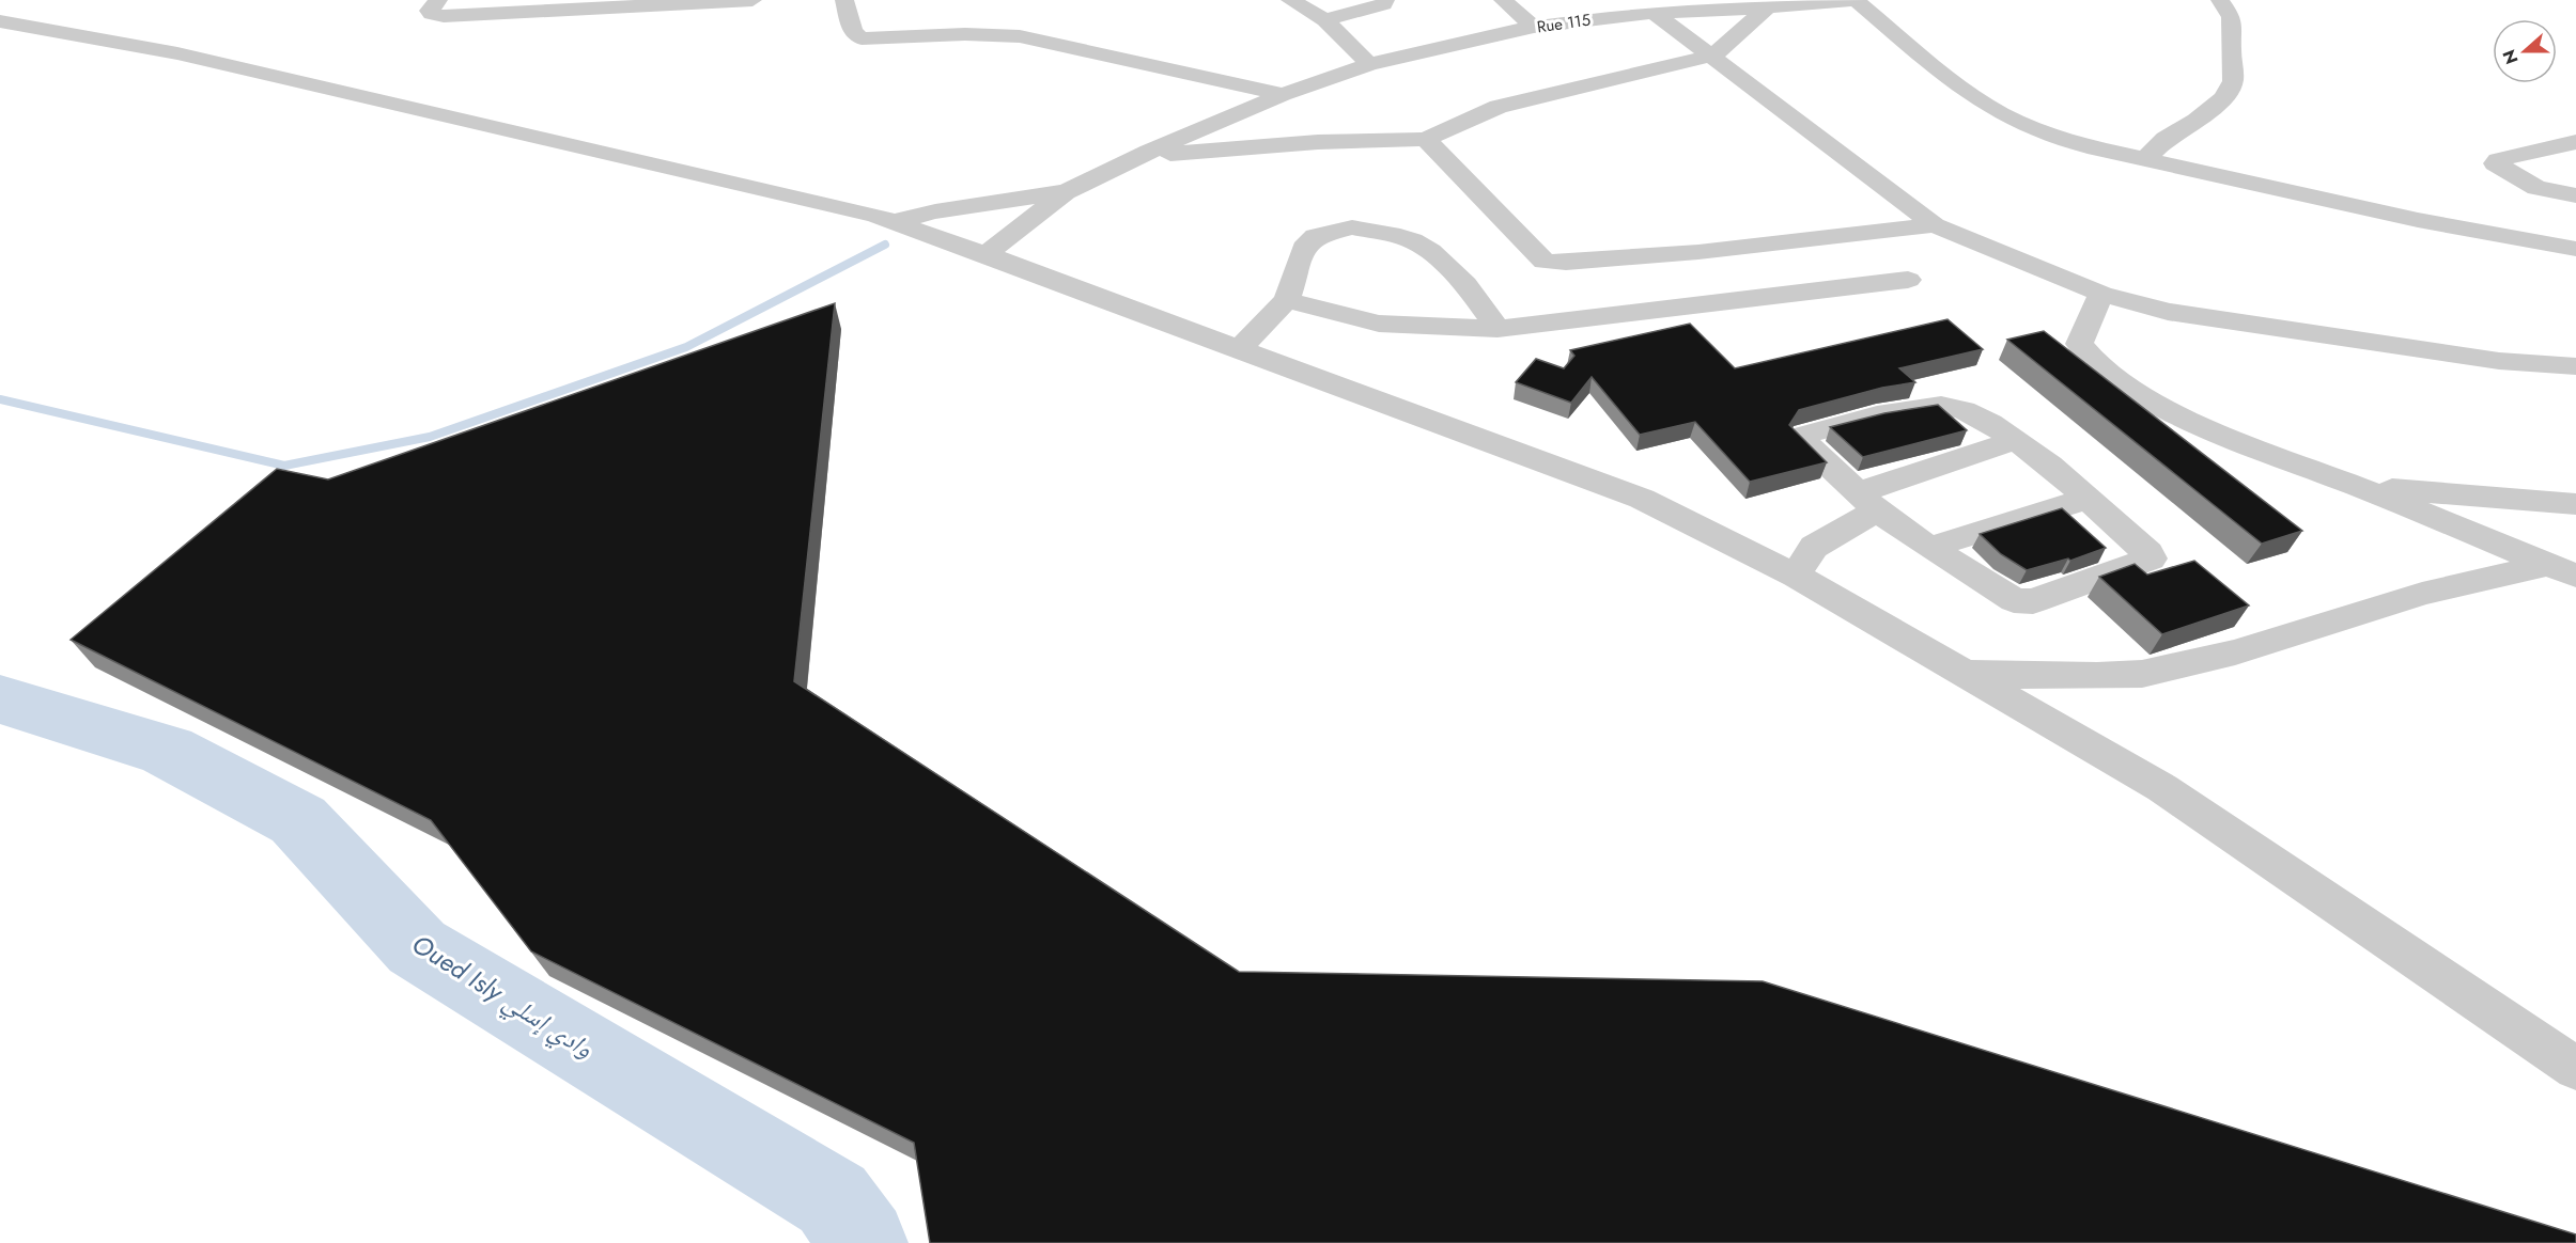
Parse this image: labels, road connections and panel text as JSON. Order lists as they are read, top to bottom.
{
  "streets": {
    "street": ["Rue 115"]
  },
  "water": ["Oued Isly وادي إسلي"],
  "north": "left"
}
